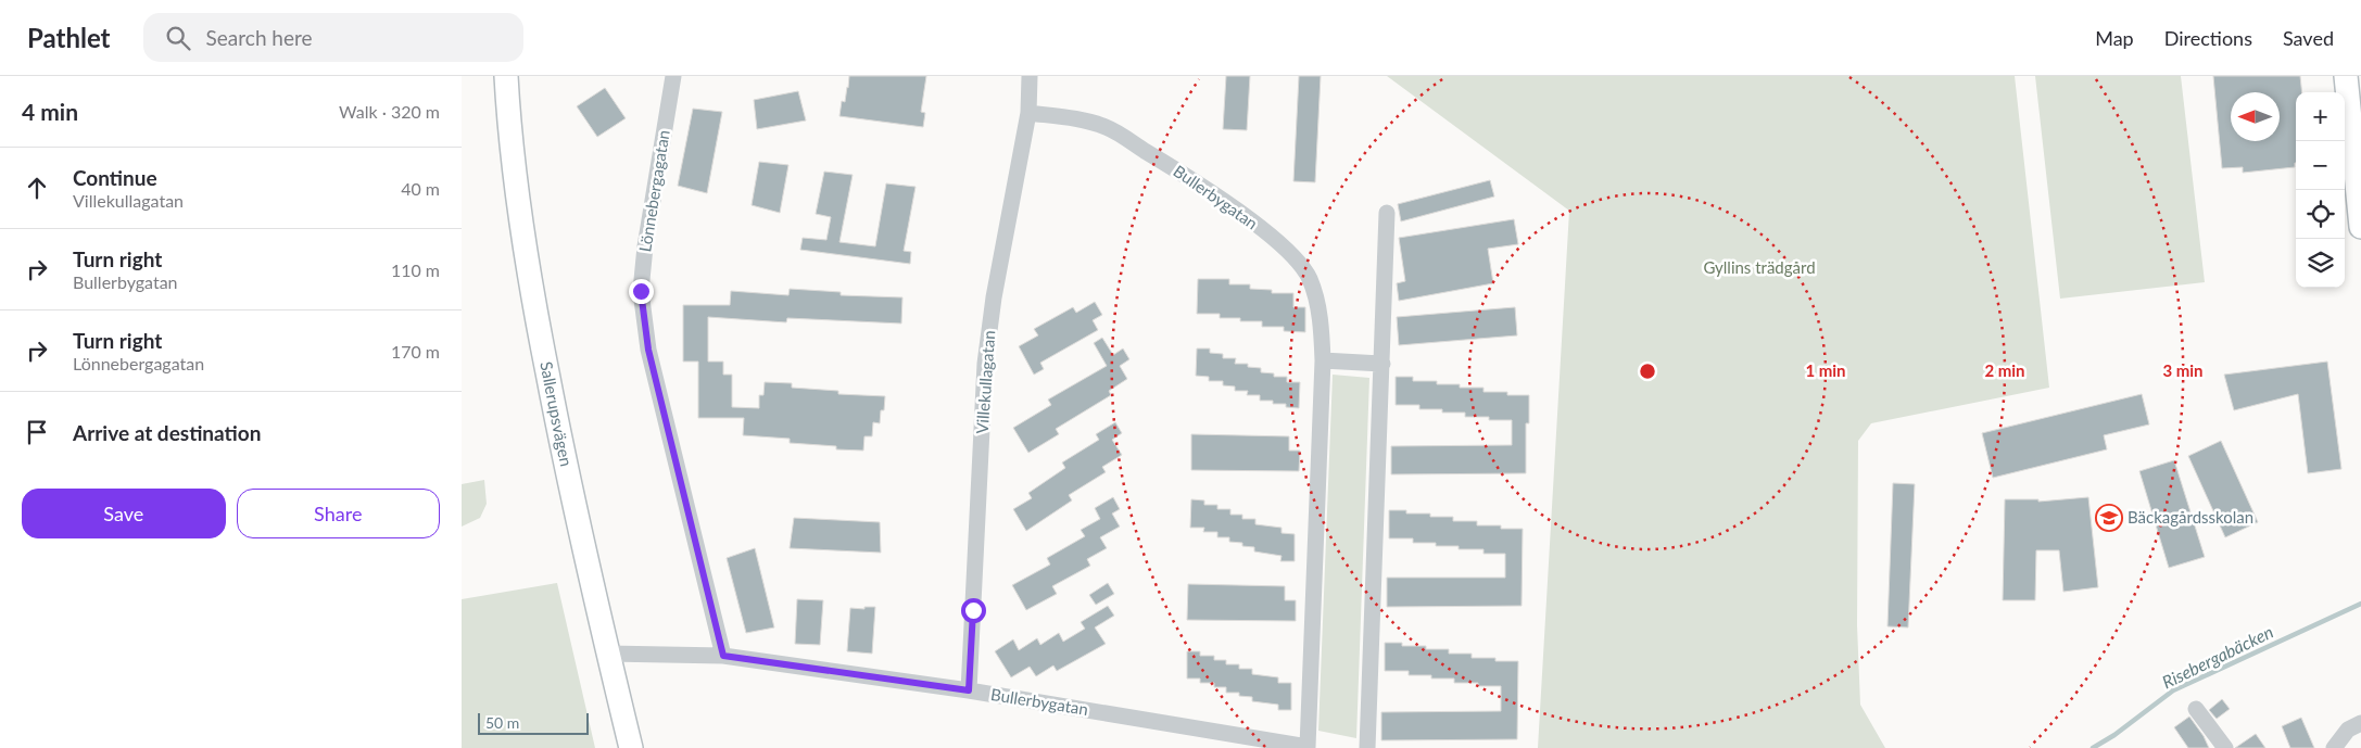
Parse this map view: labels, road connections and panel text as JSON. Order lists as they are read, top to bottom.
{
  "streets": {
    "main road": ["Sallerupsvägen"],
    "street": ["Lönnebergagatan", "Bullerbygatan", "Villekullagatan"]
  },
  "crossings": [
    ["Lönnebergagatan", "Bullerbygatan"],
    ["Bullerbygatan", "Villekullagatan"],
    ["Bullerbygatan", "Sallerupsvägen"]
  ],
  "water": ["Risebergabäcken"],
  "parks": ["Gyllins trädgård"],
  "places": {
    "school or university": ["Bäckagårdsskolan"]
  },
  "scale_bar": "50 m",
  "north": "left",
  "page": {
    "header": "Pathlet",
    "search": "Search here",
    "nav": ["Map", "Directions", "Saved"],
    "heading": ["4 min", "Walk · 320 m"],
    "map_buttons": ["+", "−"],
    "list": [
      ["Continue", "Villekullagatan", "40 m"],
      ["Turn right", "Bullerbygatan", "110 m"],
      ["Turn right", "Lönnebergagatan", "170 m"],
      "Arrive at destination"
    ],
    "buttons": ["Save", "Share"],
    "scale": "50 m"
  },
  "rings": ["1 min", "2 min", "3 min"]
}
